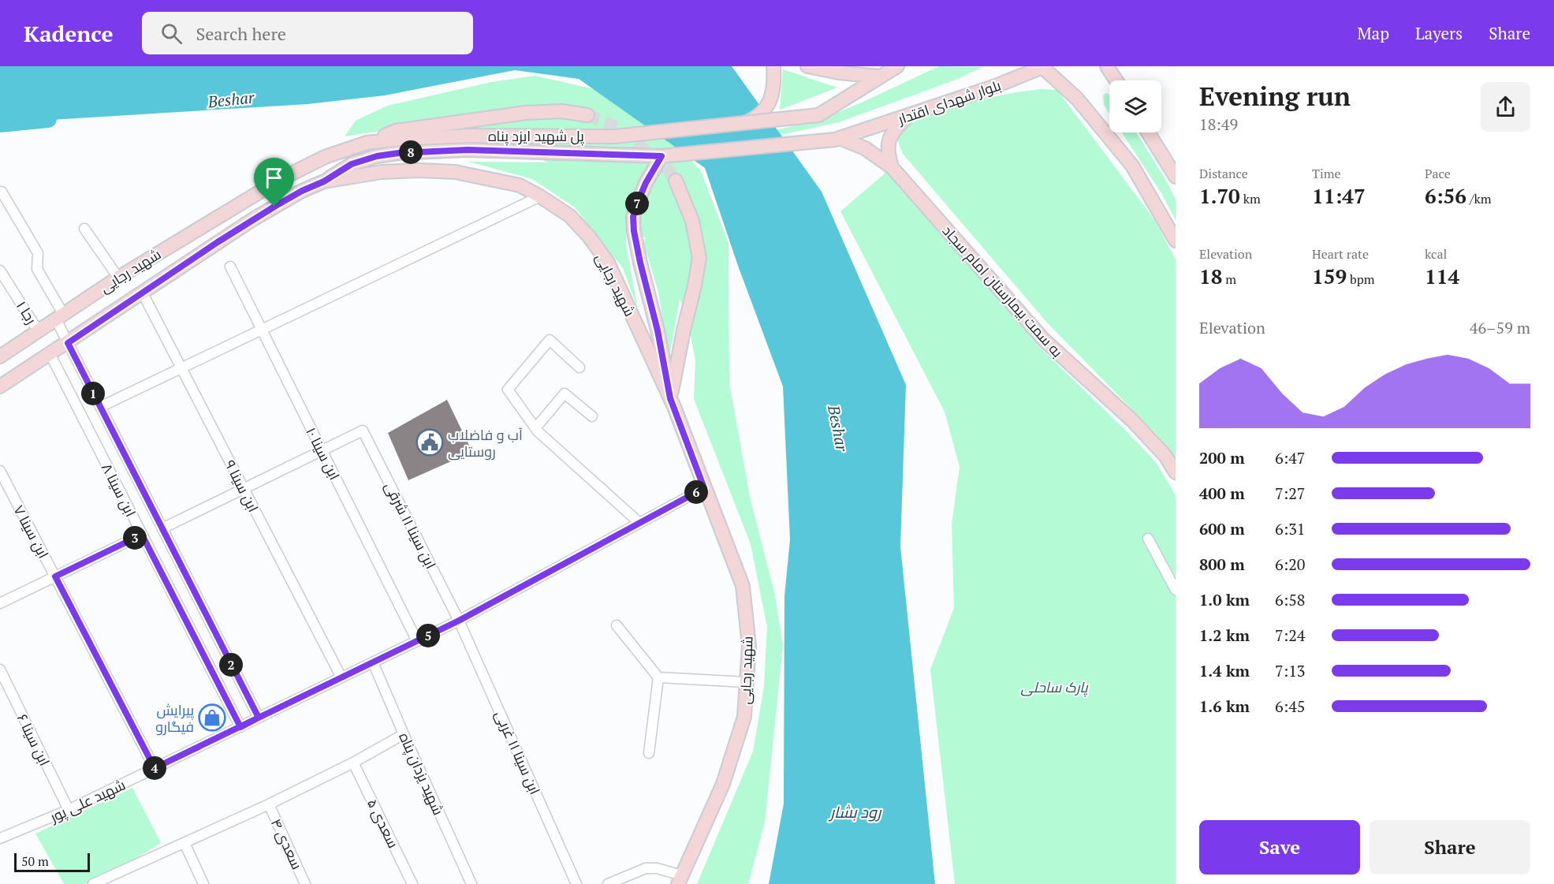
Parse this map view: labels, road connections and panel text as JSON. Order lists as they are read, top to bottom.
{
  "streets": {
    "main road": [
      "بلوار شهدای اقتدار",
      "پل شهید ایزد پناه",
      "شهید رجایی",
      "به سمت بیمارستان امام سجاد"
    ],
    "street": [
      "رجا ۱",
      "ابن سینا ۱۰",
      "ابن سینا ۹",
      "ابن سینا ۸",
      "ابن سینا ۱۱ شرقی",
      "ابن سینا ۷",
      "ابن سینا ۶",
      "ابن سینا ۱۱ غربی",
      "شهید یزدان پناه",
      "شهید علی پور",
      "سعدی ۵",
      "سعدی ۴"
    ]
  },
  "crossings": [
    ["بلوار شهدای اقتدار", "پل شهید ایزد پناه"],
    ["بلوار شهدای اقتدار", "به سمت بیمارستان امام سجاد"],
    ["پل شهید ایزد پناه", "شهید رجایی"],
    ["پل شهید ایزد پناه", "به سمت بیمارستان امام سجاد"],
    ["شهید رجایی", "رجا ۱"],
    ["شهید رجایی", "ابن سینا ۹"],
    ["شهید رجایی", "ابن سینا ۸"],
    ["شهید رجایی", "شهید علی پور"],
    ["ابن سینا ۱۰", "ابن سینا ۱۱ شرقی"],
    ["ابن سینا ۱۰", "شهید علی پور"],
    ["ابن سینا ۹", "شهید علی پور"],
    ["ابن سینا ۸", "شهید علی پور"],
    ["ابن سینا ۱۱ شرقی", "ابن سینا ۱۱ غربی"],
    ["ابن سینا ۱۱ شرقی", "شهید علی پور"],
    ["ابن سینا ۷", "شهید علی پور"],
    ["ابن سینا ۶", "شهید علی پور"],
    ["ابن سینا ۱۱ غربی", "شهید علی پور"],
    ["شهید یزدان پناه", "شهید علی پور"]
  ],
  "water": ["Beshar", "رود بشار"],
  "parks": ["پارک ساحلی"],
  "places": {
    "public building": ["آب و فاضلاب روستایی"],
    "shop": ["پیرایش فیگارو"]
  },
  "scale_bar": "50 m",
  "page": {
    "header": "Kadence",
    "search": "Search here",
    "nav": ["Map", "Layers", "Share"],
    "heading": ["Evening run", "18:49"],
    "pins": [
      "8",
      "7",
      "1",
      "6",
      "3",
      "5",
      "2",
      "4"
    ],
    "stats": [
      ["Distance", "1.70 km"],
      ["Time", "11:47"],
      ["Pace", "6:56 /km"],
      ["Elevation", "18 m"],
      ["Heart rate", "159 bpm"],
      ["kcal", "114"]
    ],
    "chart": ["Elevation", "46–59 m"],
    "list": [
      {
        "name": "200 m",
        "note": "6:47"
      },
      {
        "name": "400 m",
        "note": "7:27"
      },
      {
        "name": "600 m",
        "note": "6:31"
      },
      {
        "name": "800 m",
        "note": "6:20"
      },
      {
        "name": "1.0 km",
        "note": "6:58"
      },
      {
        "name": "1.2 km",
        "note": "7:24"
      },
      {
        "name": "1.4 km",
        "note": "7:13"
      },
      {
        "name": "1.6 km",
        "note": "6:45"
      }
    ],
    "buttons": ["Save", "Share"],
    "scale": "50 m"
  }
}
